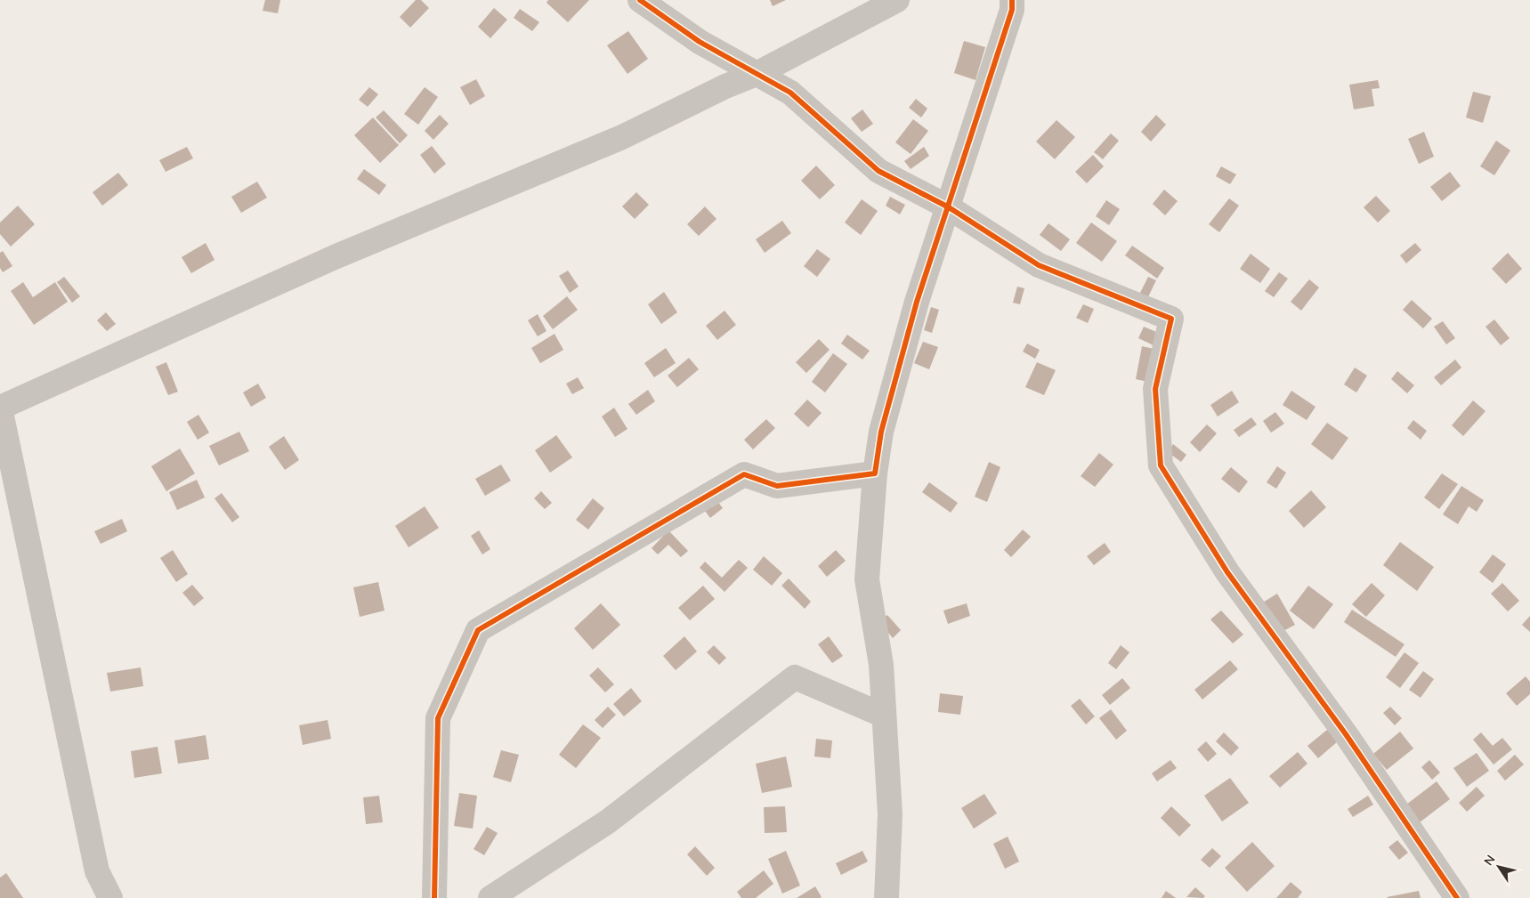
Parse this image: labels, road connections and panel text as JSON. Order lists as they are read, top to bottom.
{
  "north": "top left"
}
